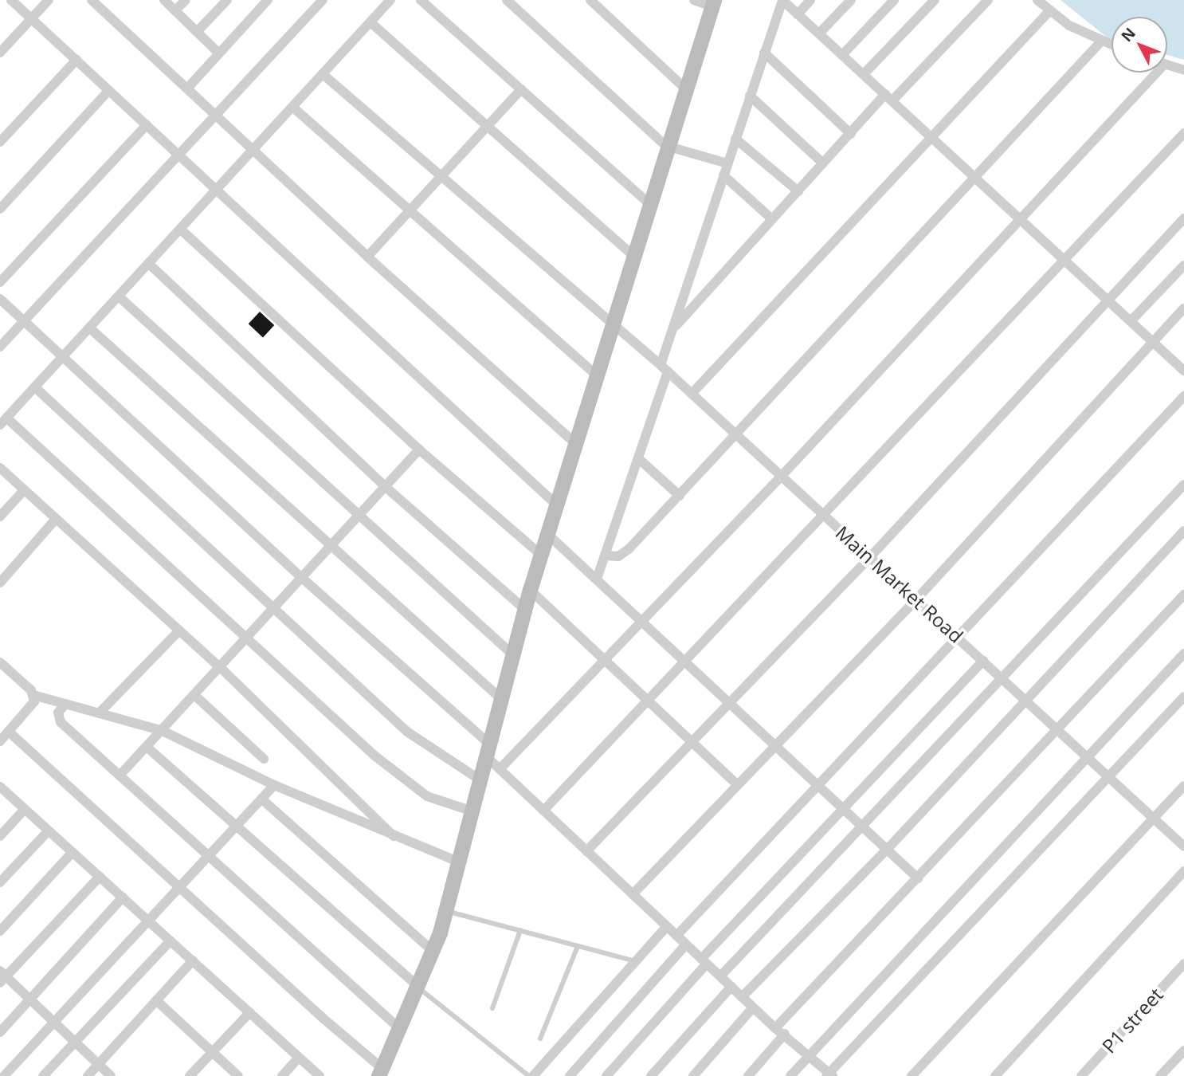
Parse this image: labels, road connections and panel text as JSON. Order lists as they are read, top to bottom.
{
  "streets": {
    "street": ["Main Market Road", "P1 street"]
  },
  "north": "top left"
}
